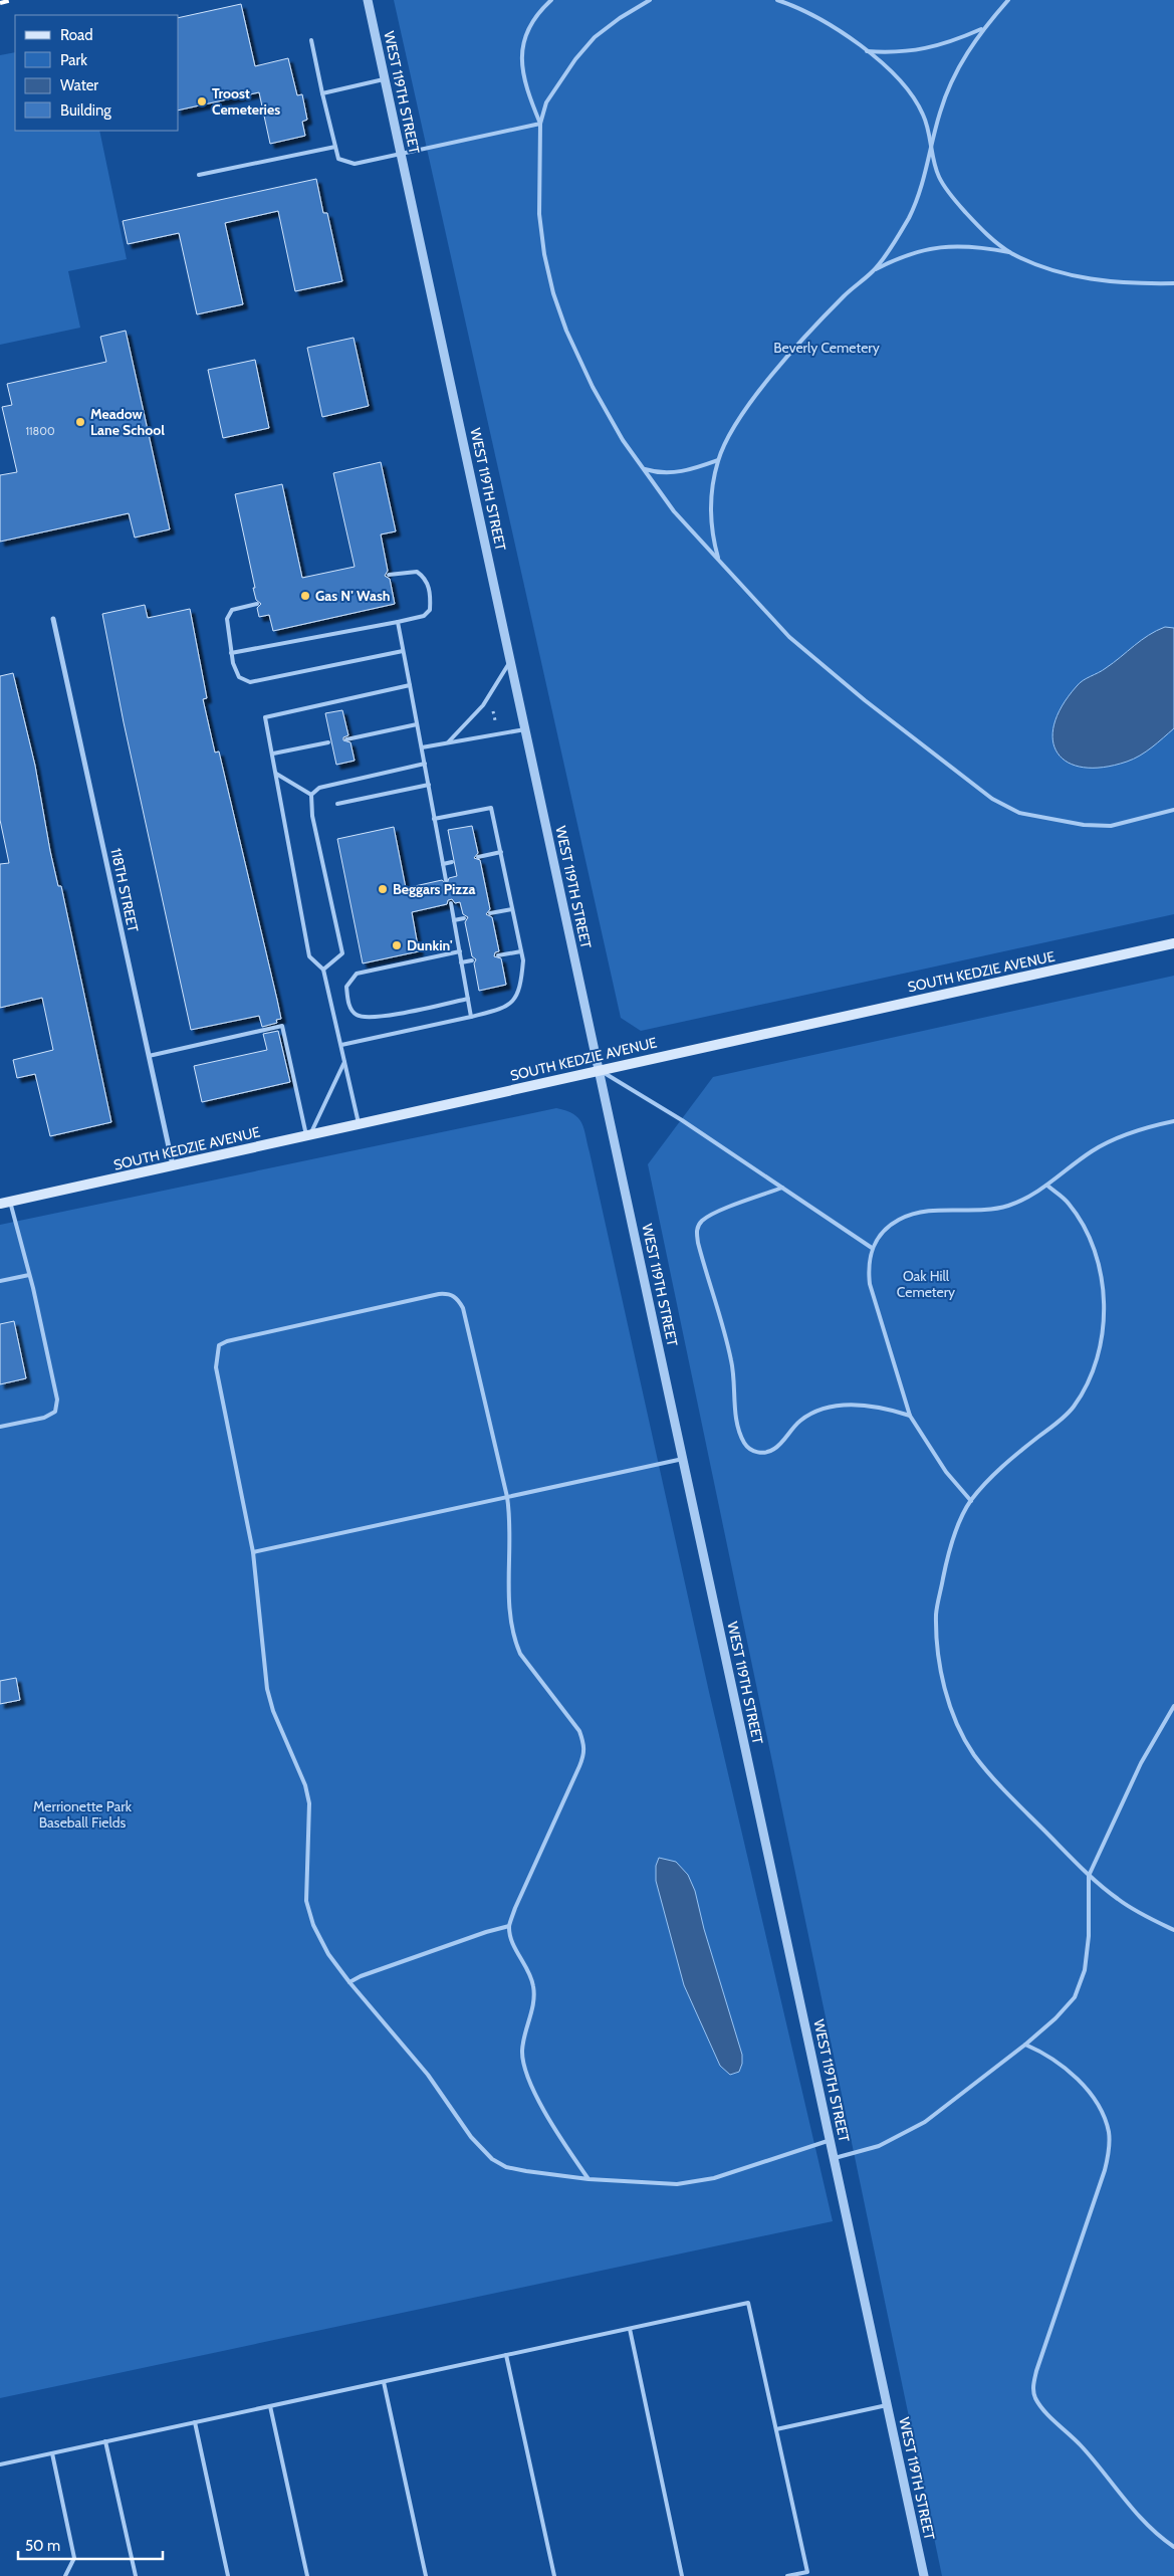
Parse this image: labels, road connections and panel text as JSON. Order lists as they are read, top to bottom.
{
  "streets": {
    "main road": ["SOUTH KEDZIE AVENUE"],
    "street": ["WEST 119TH STREET", "118TH STREET"]
  },
  "crossings": [
    ["WEST 119TH STREET", "SOUTH KEDZIE AVENUE"],
    ["118TH STREET", "SOUTH KEDZIE AVENUE"]
  ],
  "parks": ["Beverly Cemetery", "Oak Hill Cemetery", "Merrionette Park Baseball Fields"],
  "places": [
    "Troost Cemeteries",
    "Meadow Lane School",
    "Gas N' Wash",
    "Beggars Pizza",
    "Dunkin'"
  ],
  "house_numbers": ["11800"],
  "legend": [
    "Road",
    "Park",
    "Water",
    "Building"
  ],
  "scale_bar": "50 m"
}
